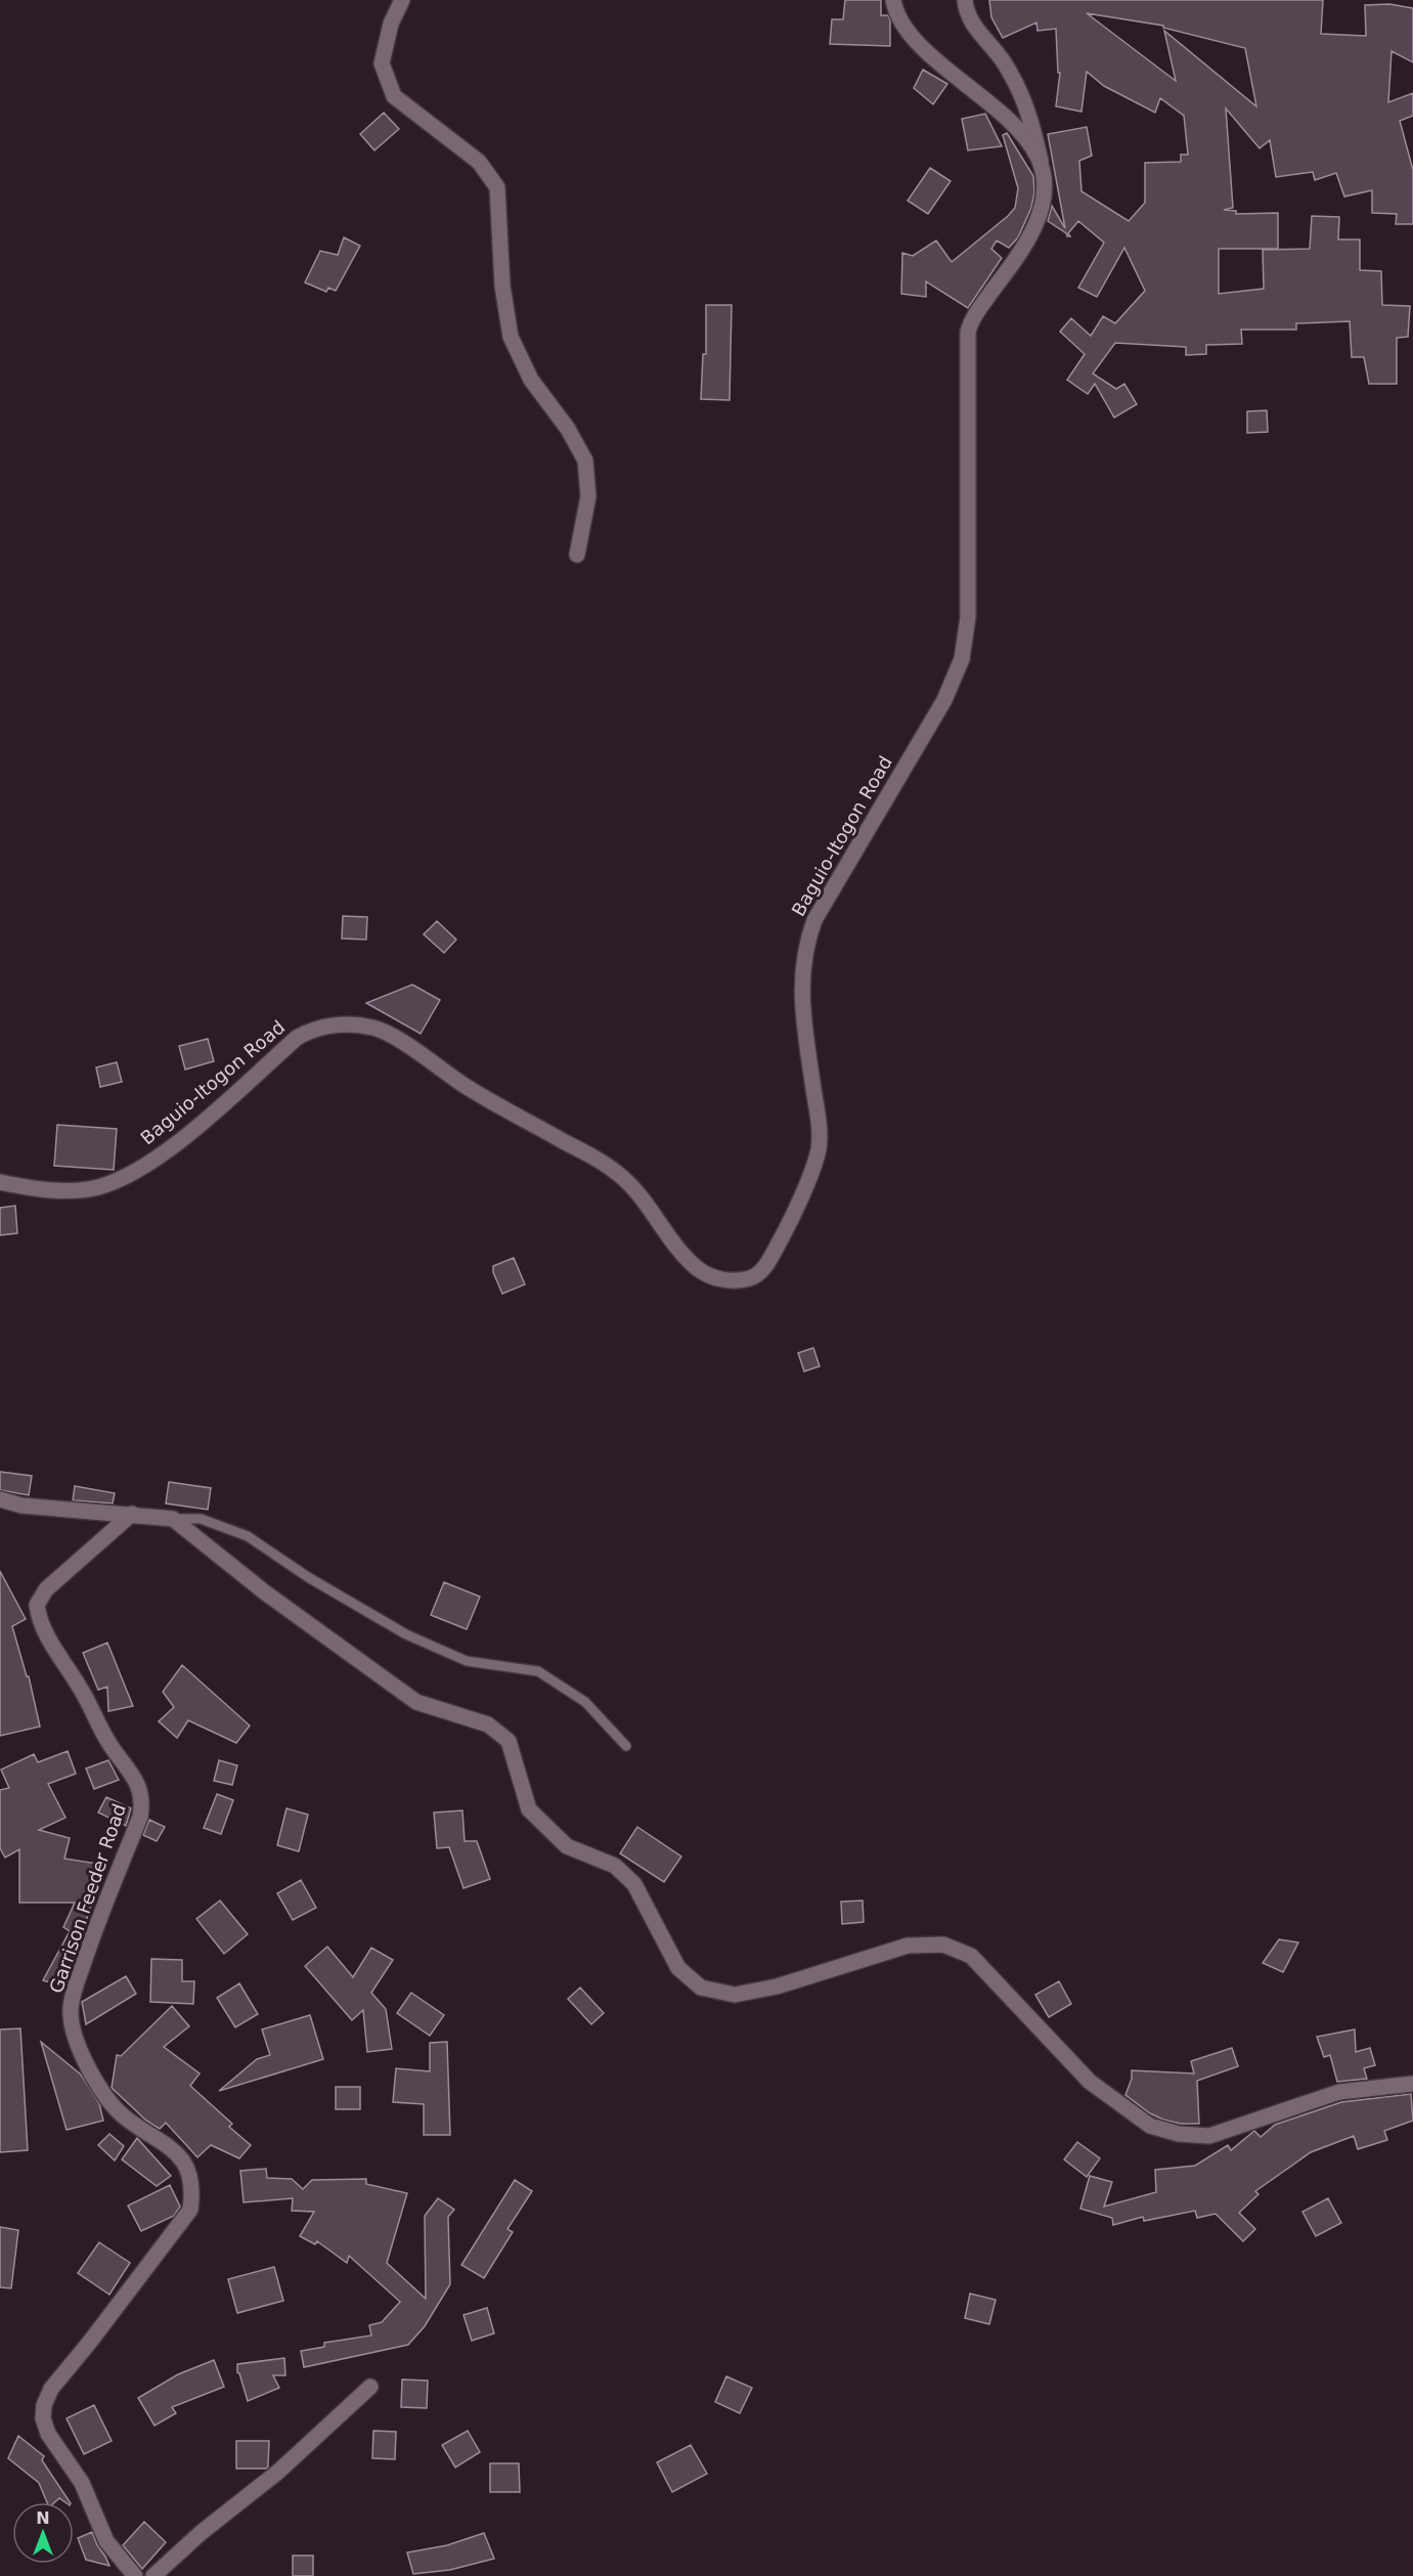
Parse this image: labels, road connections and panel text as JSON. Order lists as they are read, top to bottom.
{
  "streets": {
    "street": ["Baguio-Itogon Road", "Garrison Feeder Road"]
  },
  "north": "top"
}
